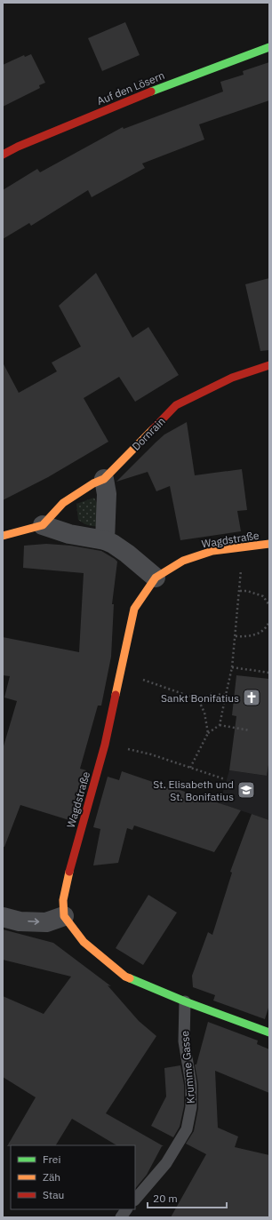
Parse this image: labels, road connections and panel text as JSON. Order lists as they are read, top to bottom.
{
  "streets": {
    "street": ["Auf den Lösern", "Dornrain", "Wagdstraße"],
    "lane": ["Krumme Gasse"]
  },
  "places": {
    "church": ["Sankt Bonifatius"],
    "school or university": ["St. Elisabeth und St. Bonifatius"]
  },
  "legend": ["Frei", "Zäh", "Stau"],
  "scale_bar": "20 m"
}
